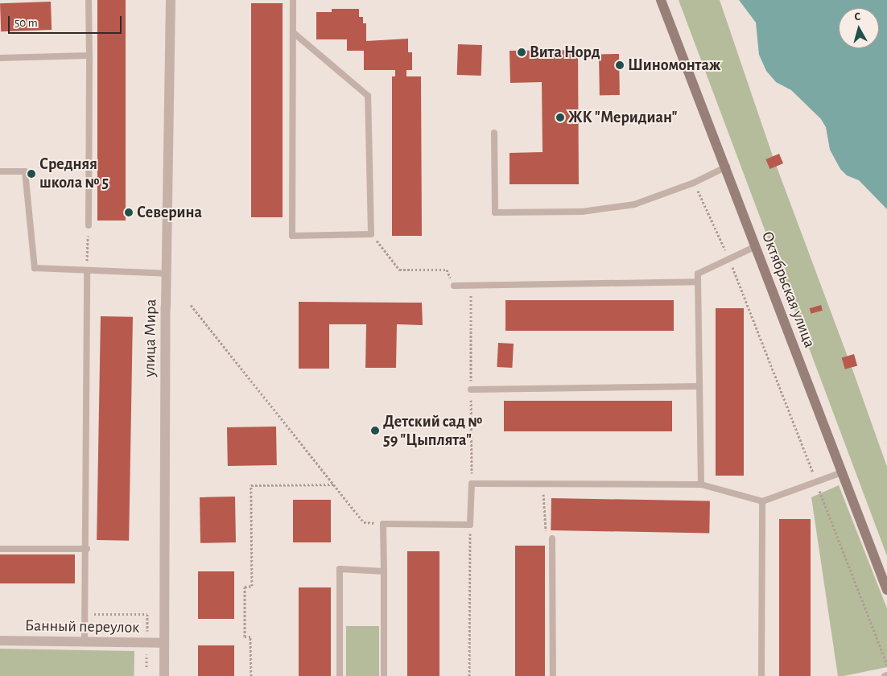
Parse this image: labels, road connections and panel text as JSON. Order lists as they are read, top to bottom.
{
  "streets": {
    "main road": ["Октябрьская улица"],
    "street": ["улица Мира", "Банный переулок"]
  },
  "crossings": [
    ["улица Мира", "Банный переулок"]
  ],
  "places": [
    "Вита Норд",
    "Шиномонтаж",
    "ЖК \"Меридиан\"",
    "Средняя школа № 5",
    "Северина",
    "Детский сад № 59 \"Цыплята\""
  ],
  "scale_bar": "50 m",
  "north": "top"
}
